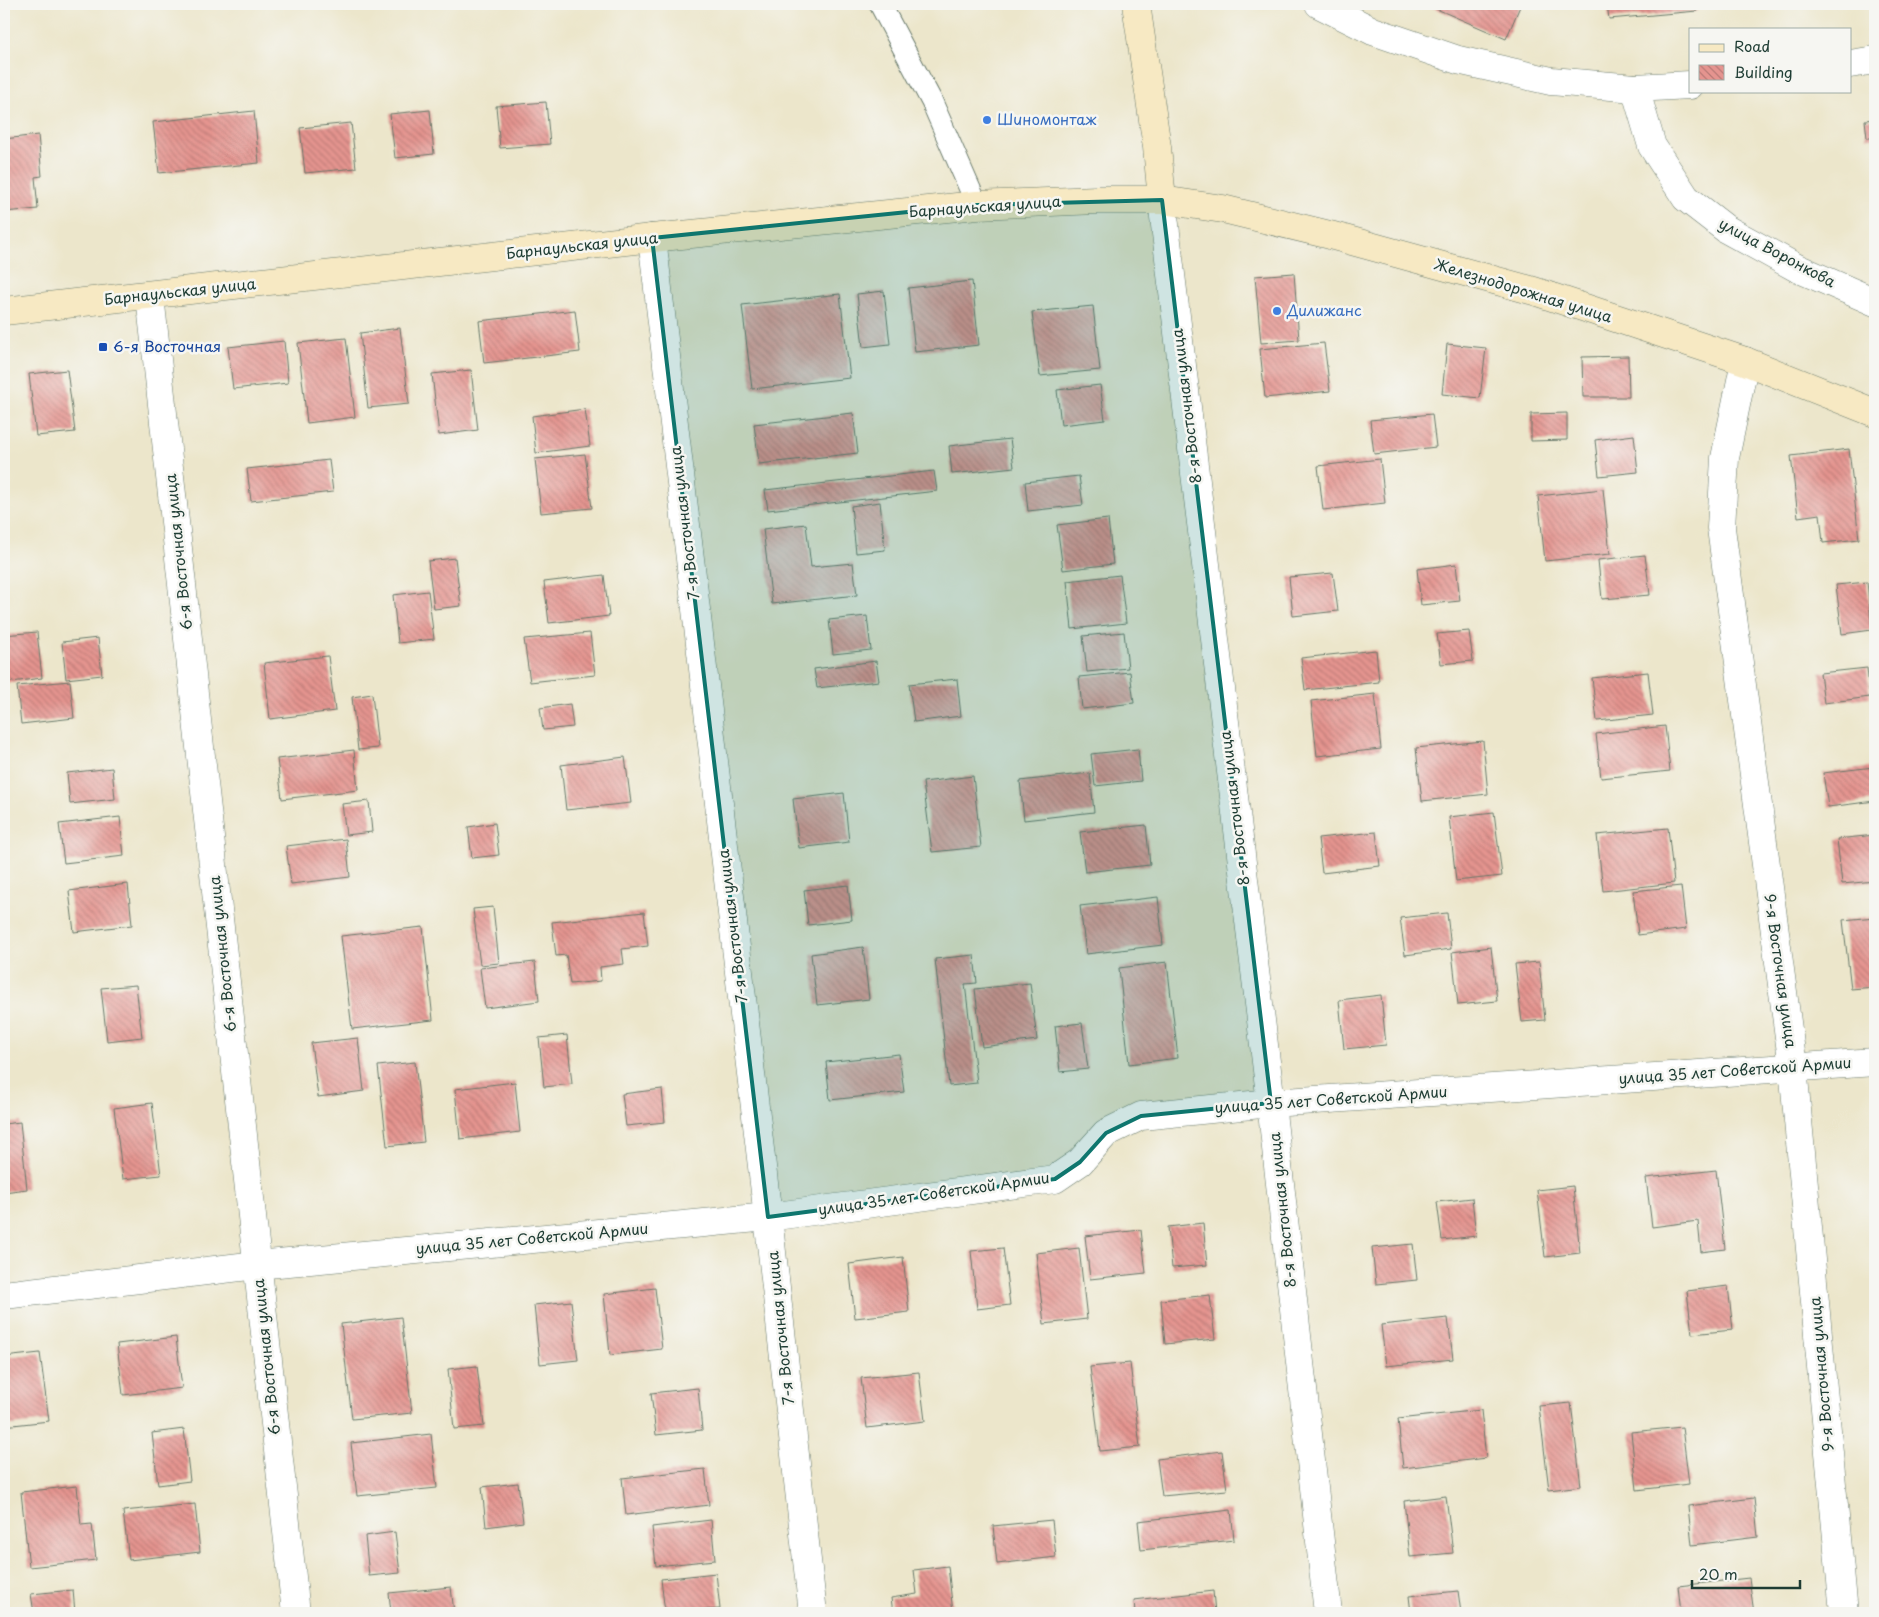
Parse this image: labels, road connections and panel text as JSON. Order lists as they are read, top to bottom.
{
  "streets": {
    "main road": ["Барнаульская улица", "Железнодорожная улица", "8-я Восточная улица"],
    "street": [
      "улица Воронкова",
      "7-я Восточная улица",
      "6-я Восточная улица",
      "9-я Восточная улица",
      "улица 35 лет Советской Армии"
    ]
  },
  "crossings": [
    ["Барнаульская улица", "Железнодорожная улица"],
    ["Барнаульская улица", "8-я Восточная улица"],
    ["Барнаульская улица", "7-я Восточная улица"],
    ["Барнаульская улица", "6-я Восточная улица"],
    ["Железнодорожная улица", "8-я Восточная улица"],
    ["Железнодорожная улица", "9-я Восточная улица"],
    ["8-я Восточная улица", "улица 35 лет Советской Армии"],
    ["7-я Восточная улица", "улица 35 лет Советской Армии"],
    ["6-я Восточная улица", "улица 35 лет Советской Армии"],
    ["9-я Восточная улица", "улица 35 лет Советской Армии"]
  ],
  "places": {
    "other": ["Шиномонтаж", "Дилижанс"],
    "transit": ["6-я Восточная"]
  },
  "legend": ["Road", "Building"],
  "scale_bar": "20 m"
}
